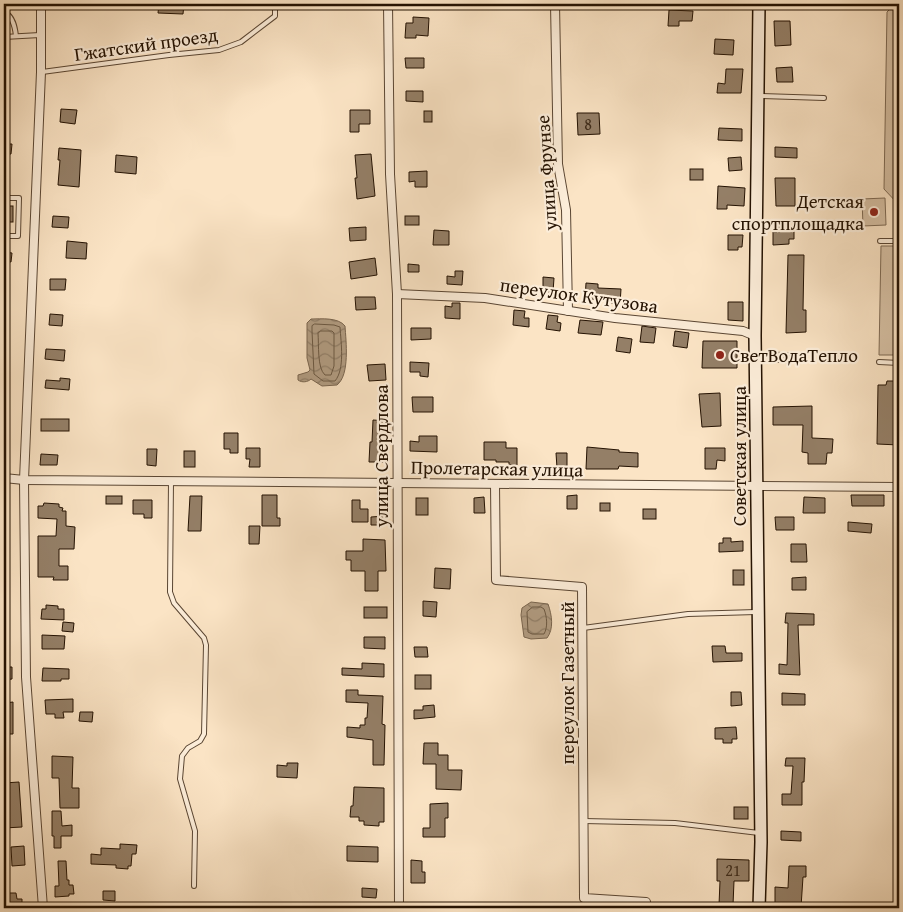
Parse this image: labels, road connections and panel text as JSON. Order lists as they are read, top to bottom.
{
  "streets": {
    "main road": ["Советская улица"],
    "street": [
      "улица Фрунзе",
      "переулок Кутузова",
      "улица Свердлова",
      "Пролетарская улица",
      "переулок Газетный"
    ],
    "lane": ["Гжатский проезд"]
  },
  "crossings": [
    ["улица Фрунзе", "переулок Кутузова"],
    ["переулок Кутузова", "улица Свердлова"],
    ["переулок Кутузова", "Советская улица"],
    ["улица Свердлова", "Пролетарская улица"],
    ["Советская улица", "Пролетарская улица"],
    ["Пролетарская улица", "переулок Газетный"]
  ],
  "places": ["Детская спортплощадка", "СветВодаТепло"],
  "house_numbers": ["8", "21"]
}
